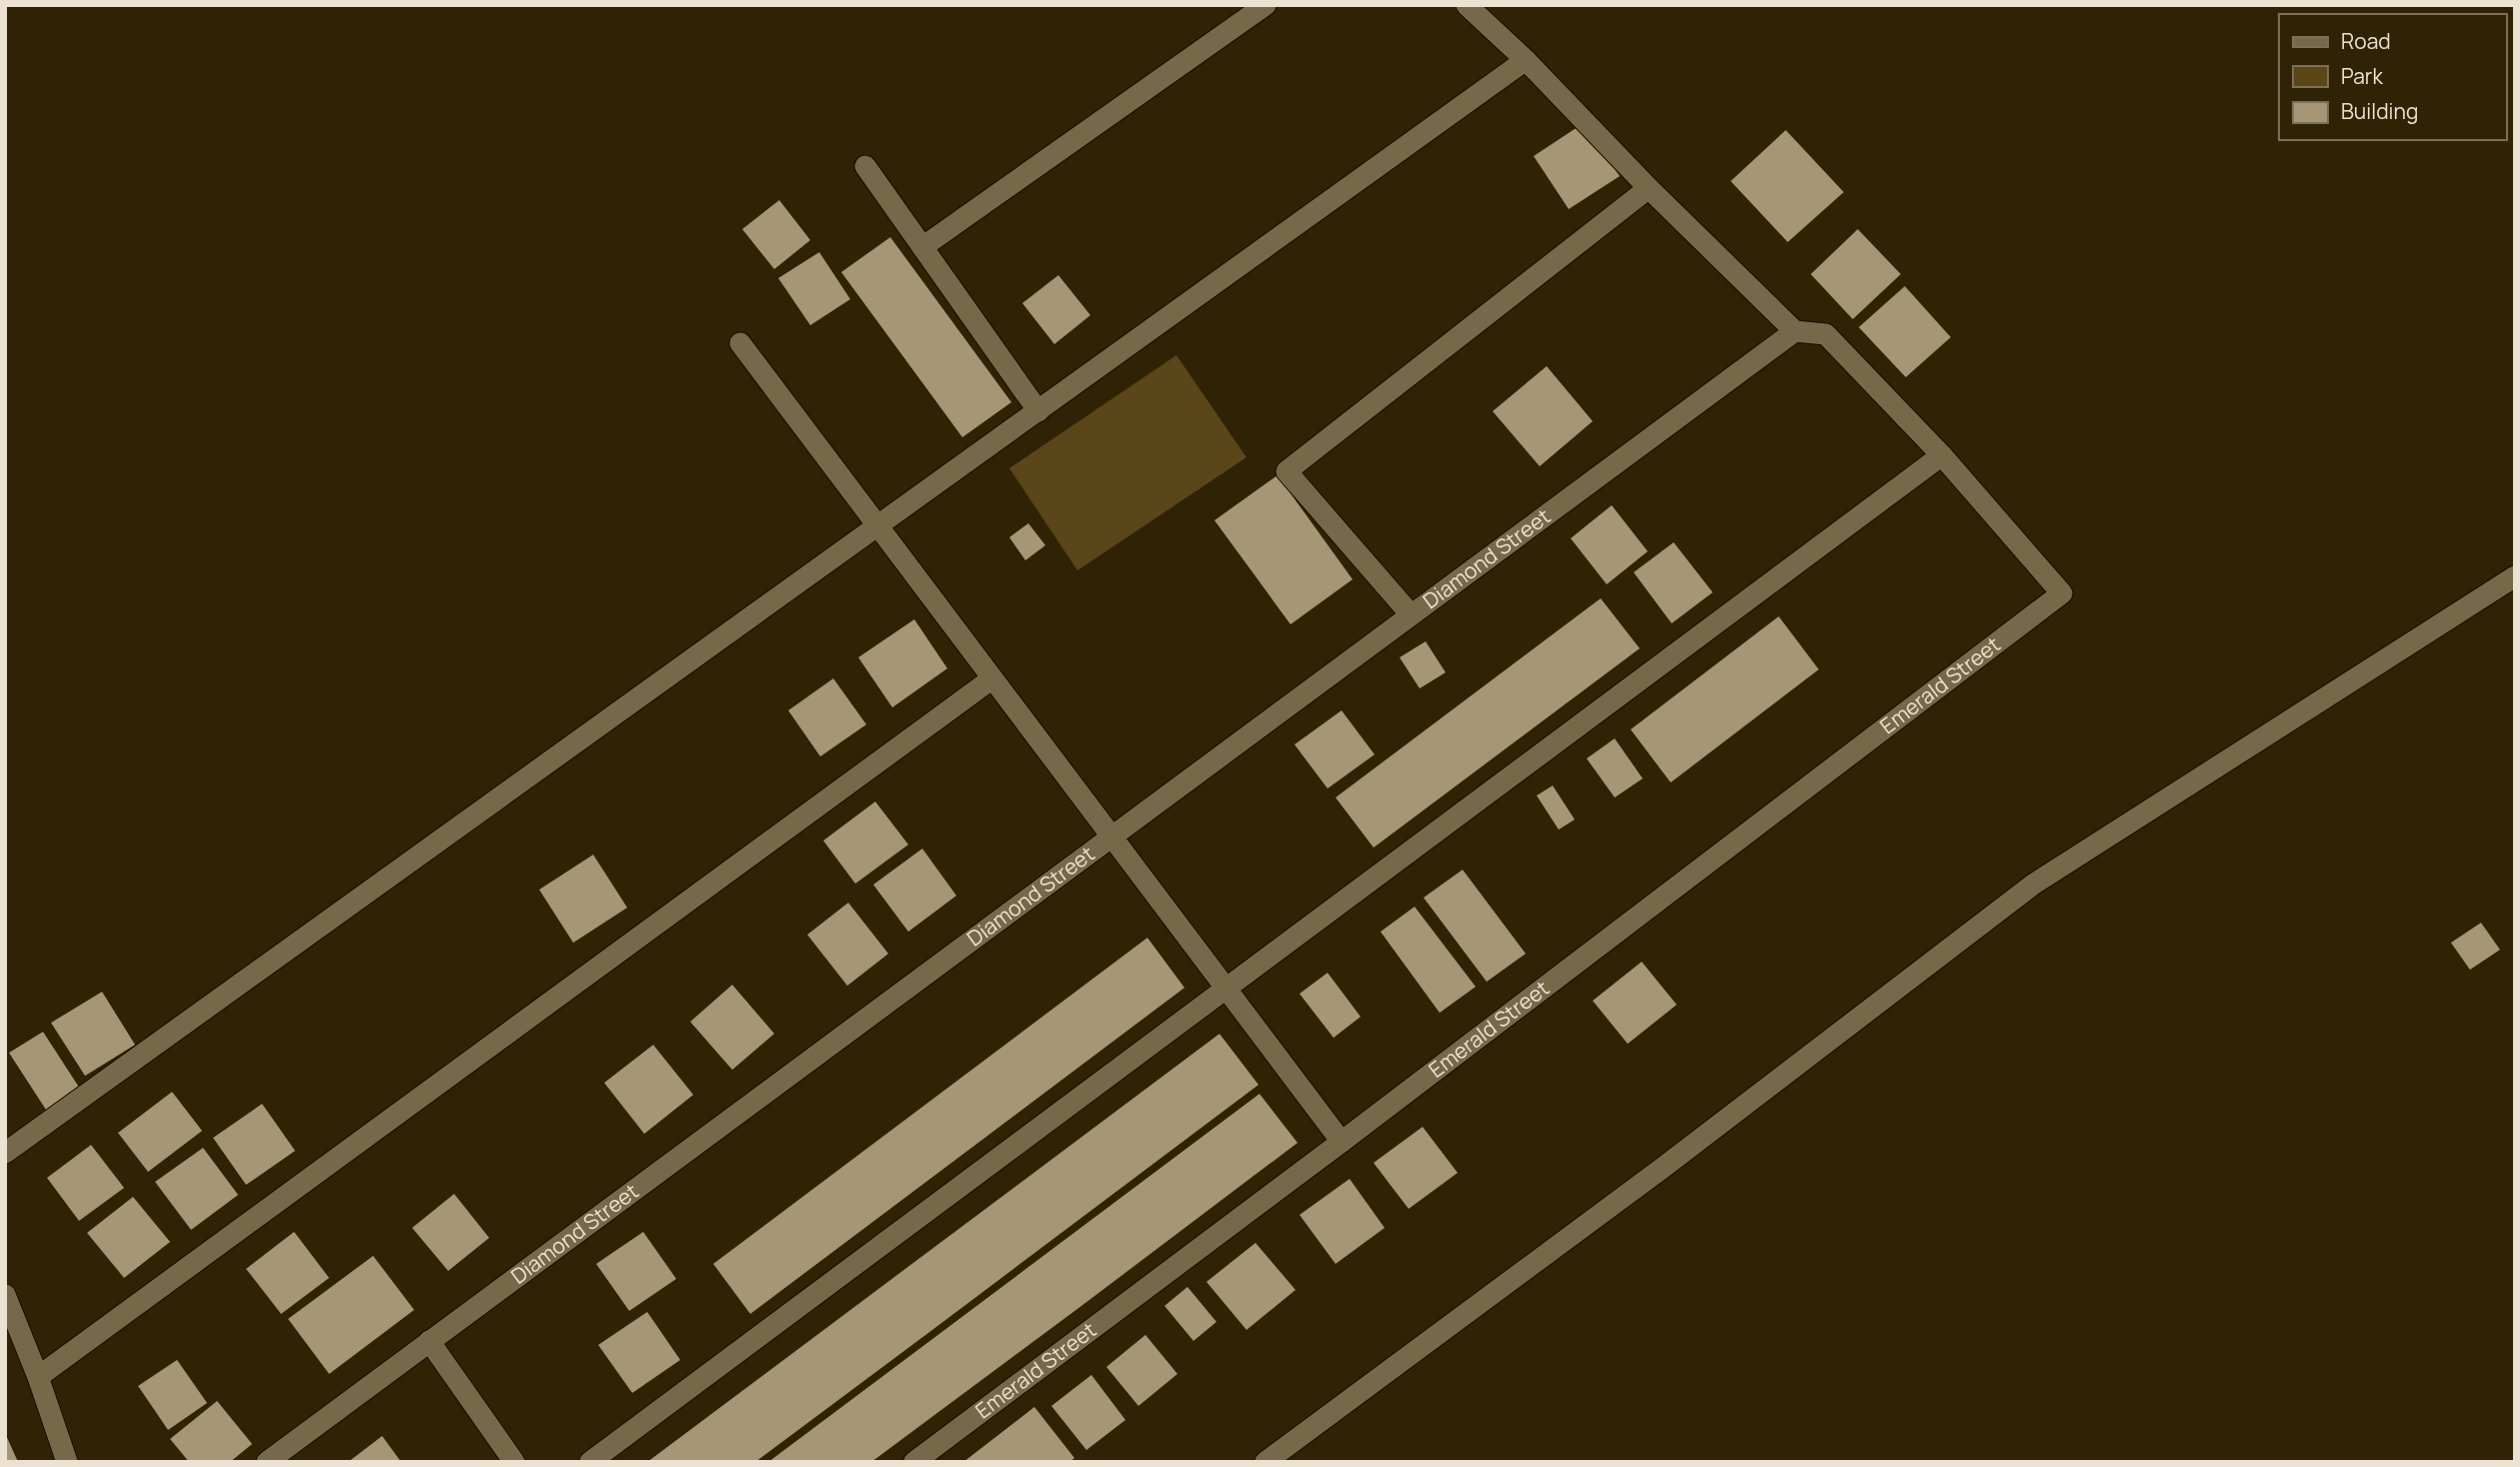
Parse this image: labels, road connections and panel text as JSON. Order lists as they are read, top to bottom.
{
  "streets": {
    "street": ["Diamond Street", "Emerald Street"]
  },
  "legend": ["Road", "Park", "Building"]
}
